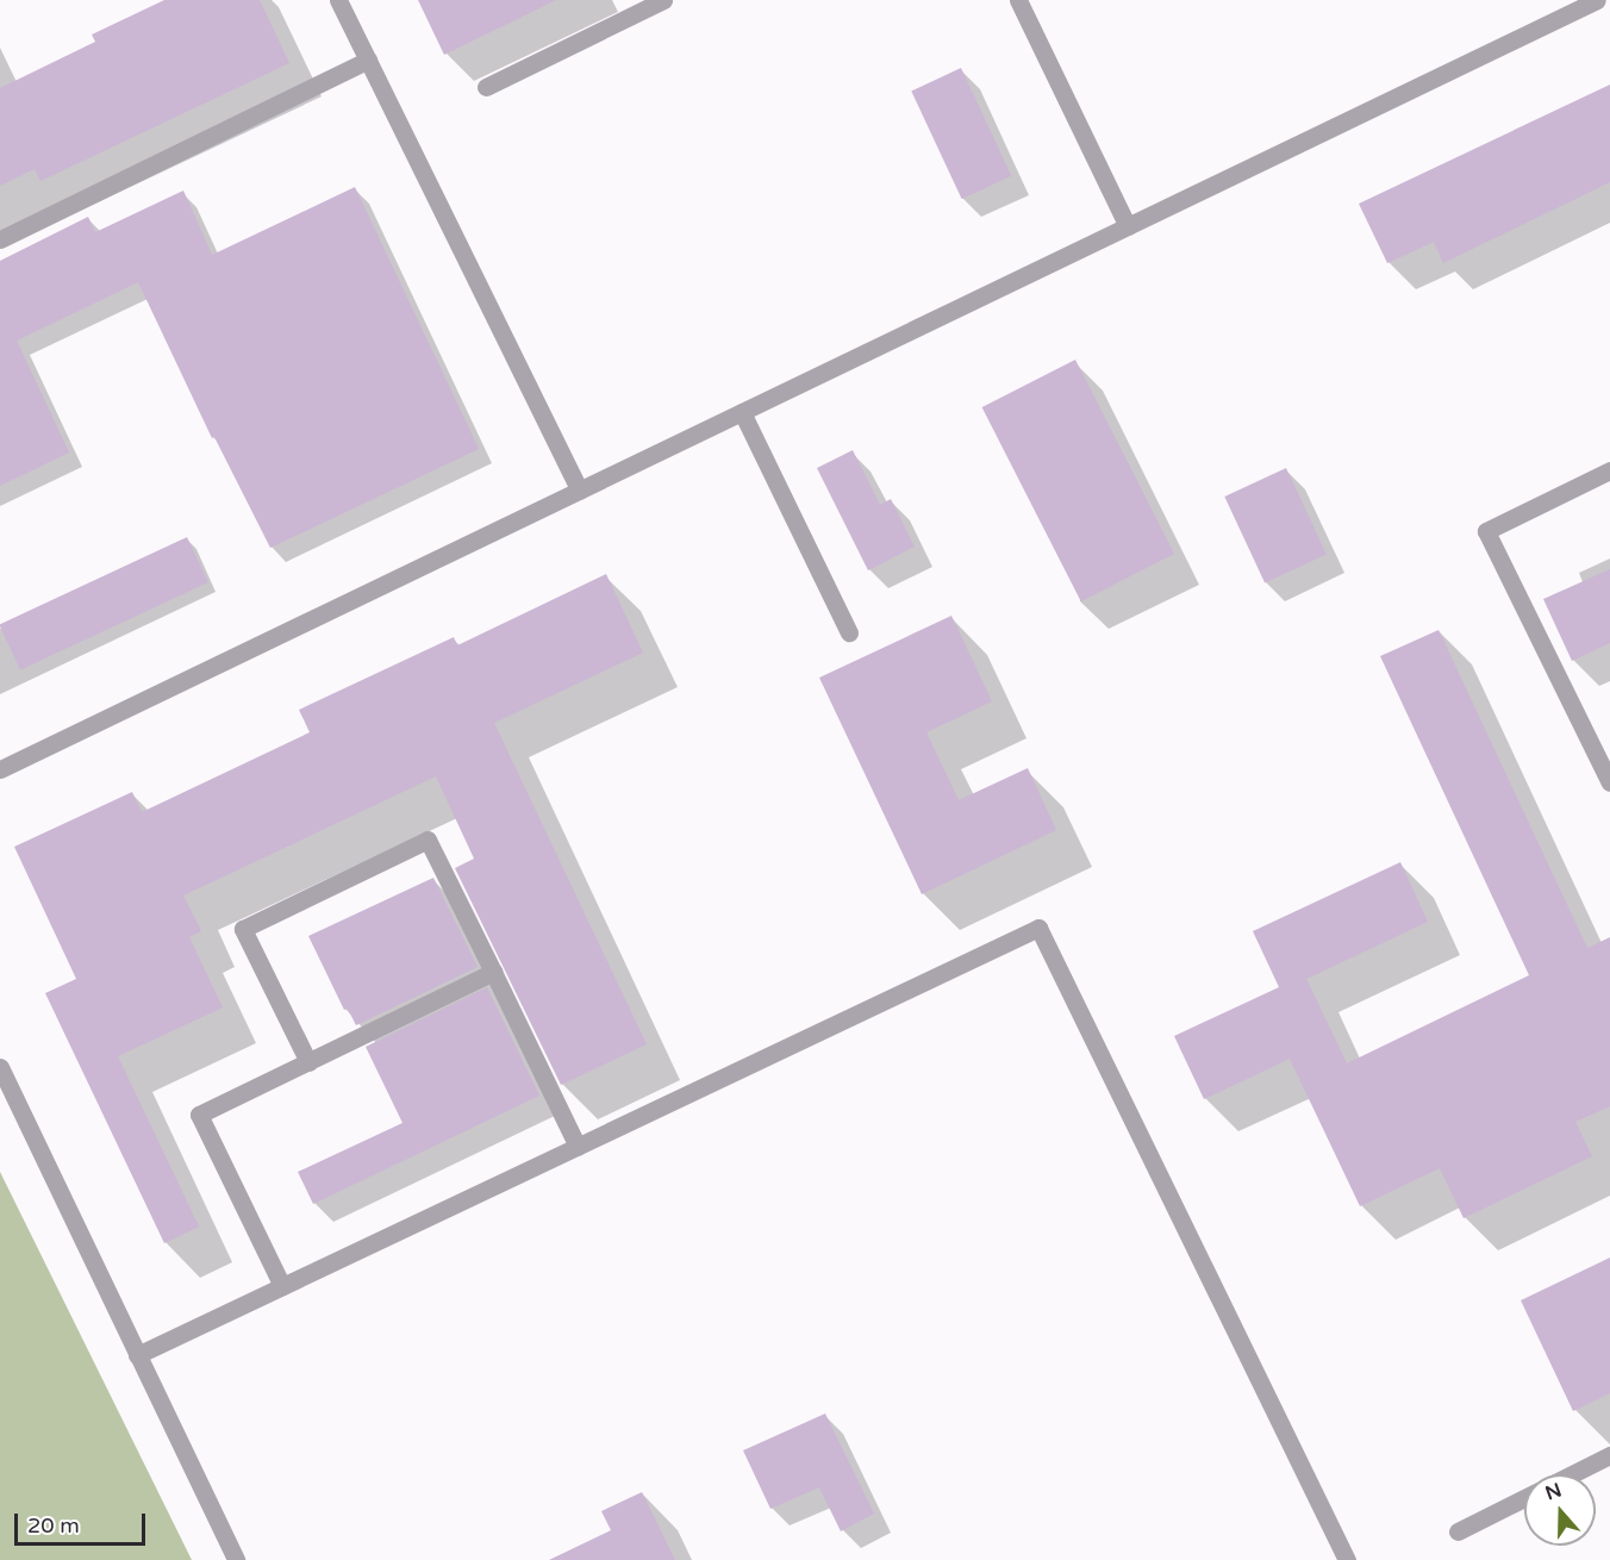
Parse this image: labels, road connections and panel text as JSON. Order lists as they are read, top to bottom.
{
  "scale_bar": "20 m",
  "north": "top"
}
